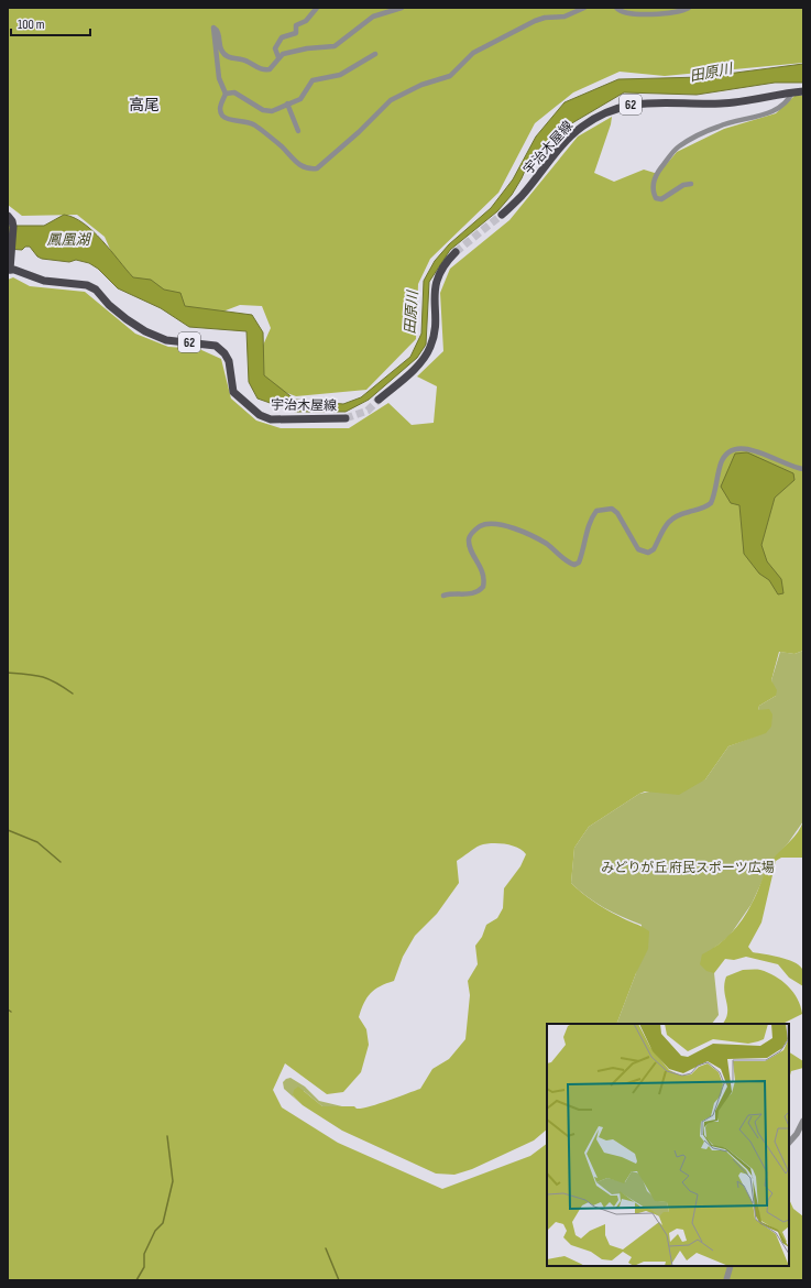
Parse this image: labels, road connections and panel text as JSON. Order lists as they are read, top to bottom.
{
  "streets": {
    "main road": ["62", "宇治木屋線"]
  },
  "districts": ["高尾"],
  "water": ["田原川", "鳳凰湖"],
  "parks": ["みどりが丘 府民スポーツ広場"],
  "scale_bar": "100 m"
}
